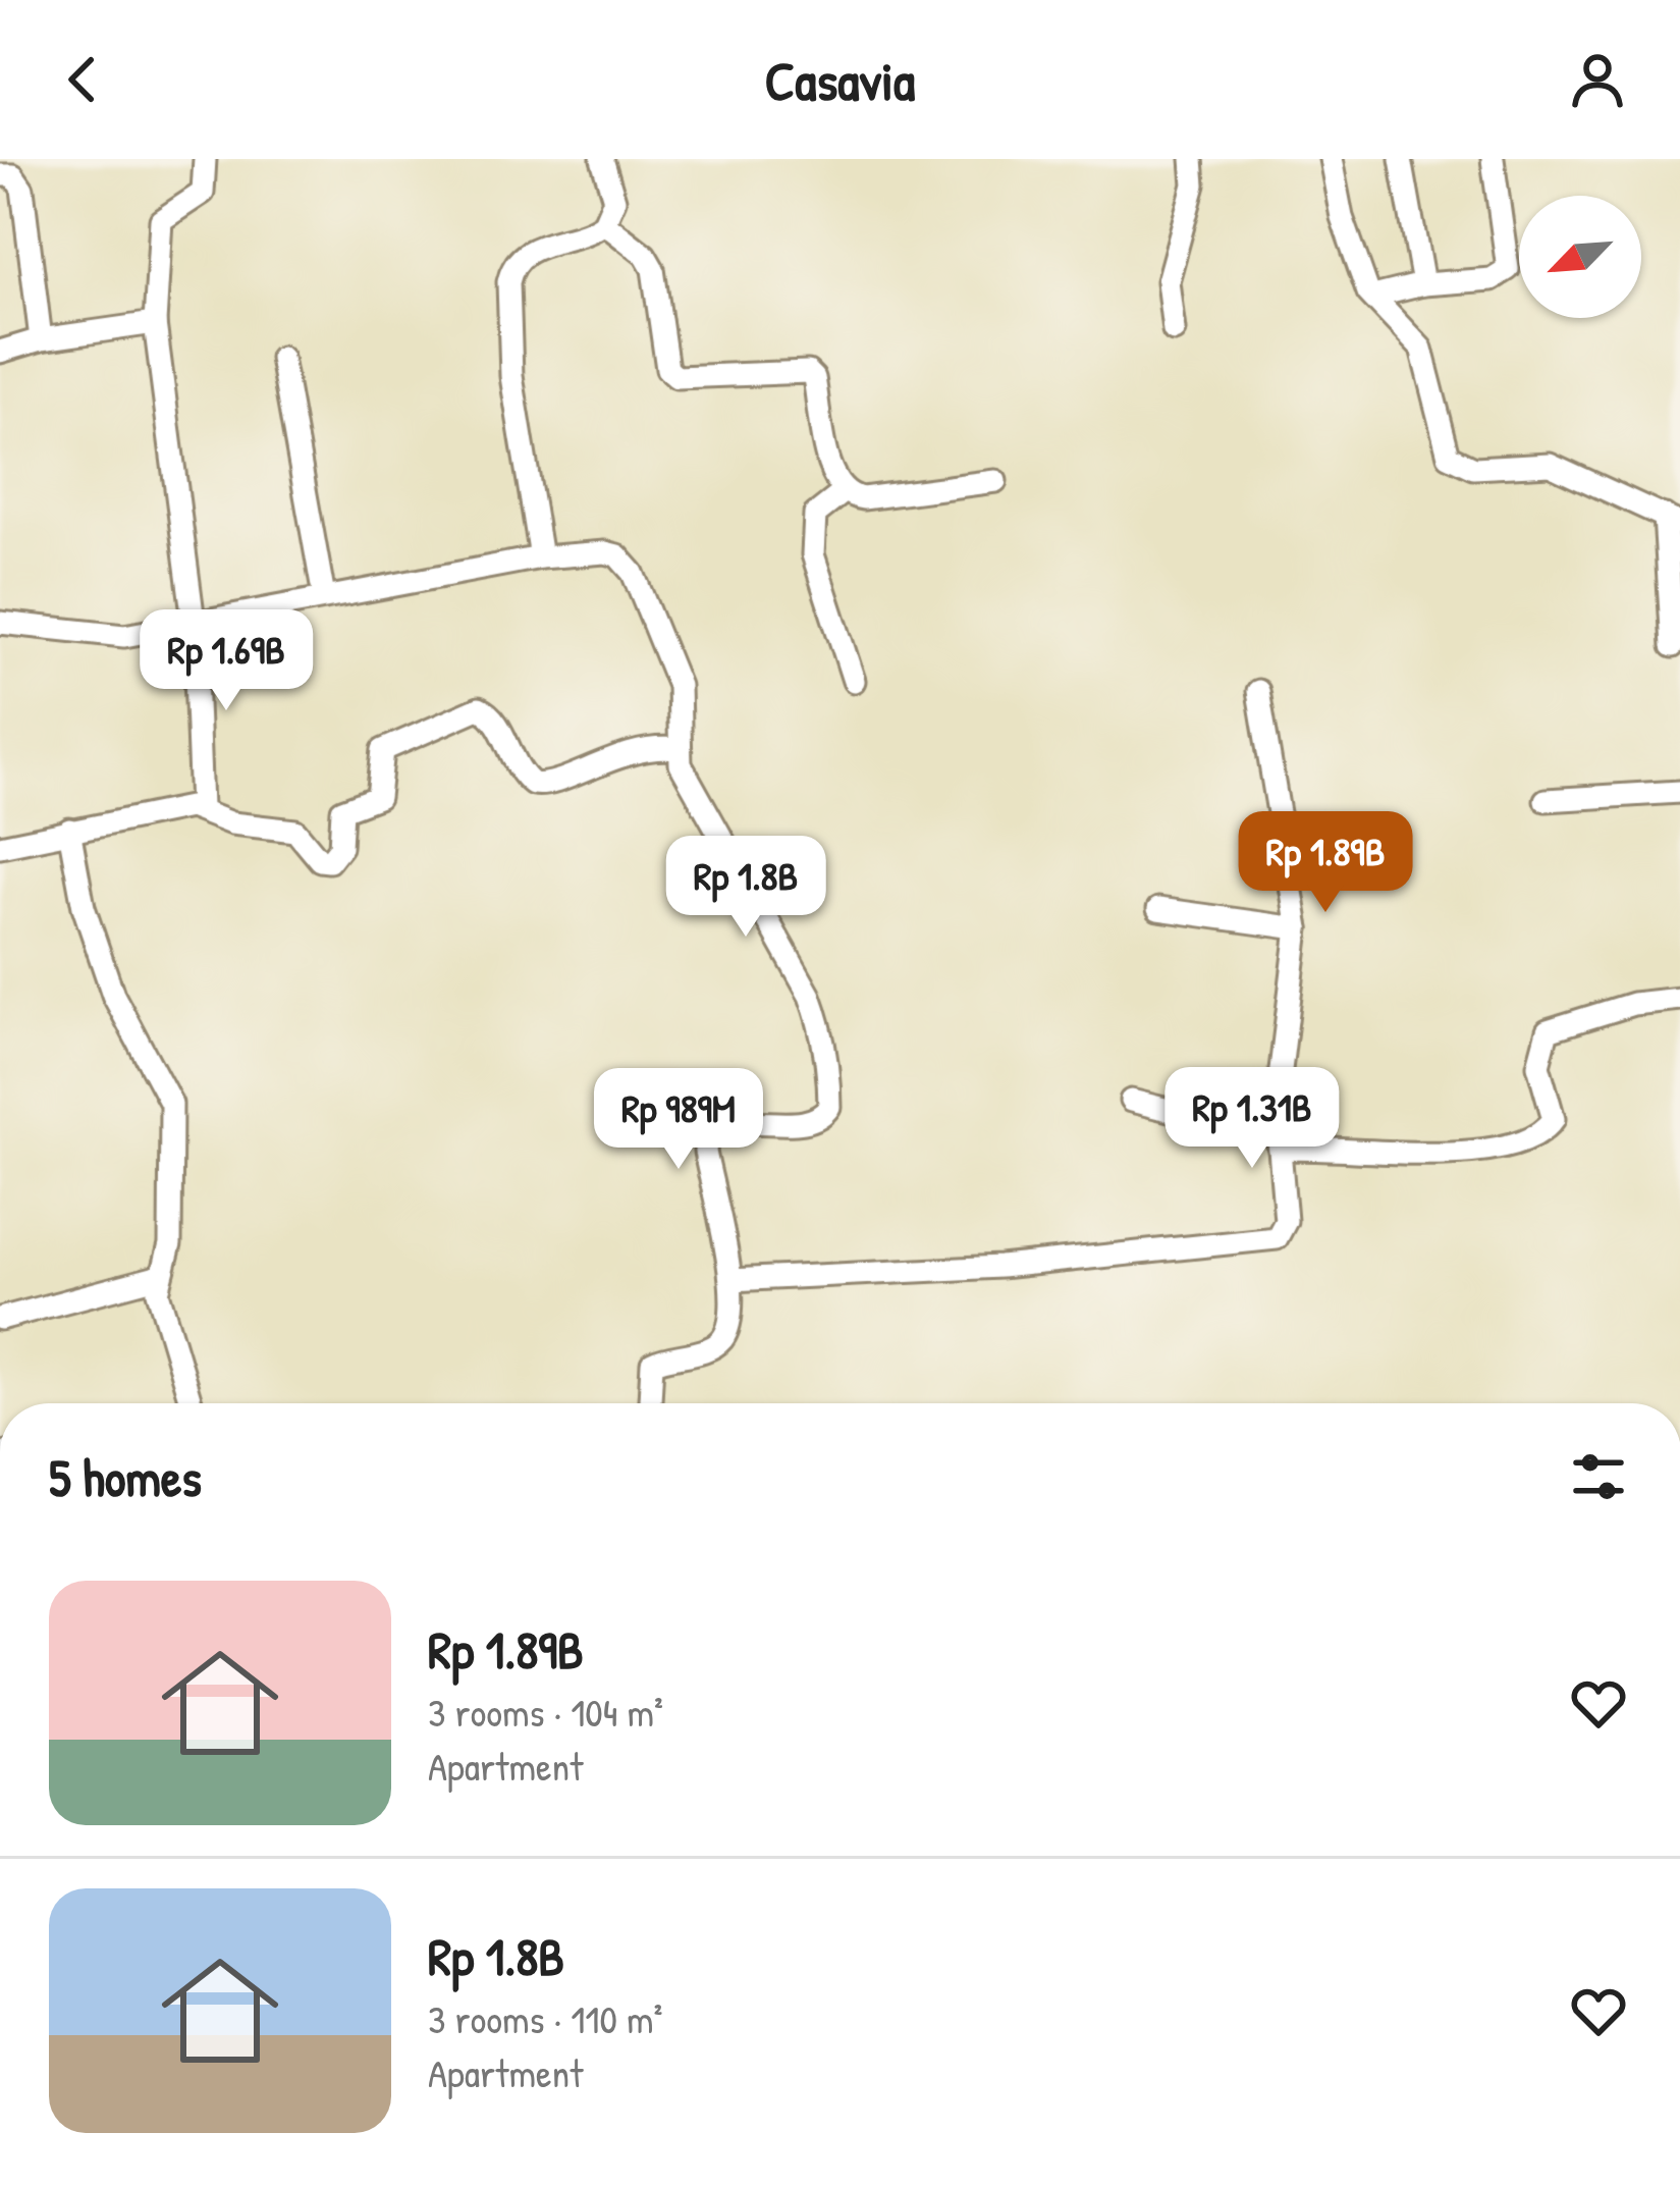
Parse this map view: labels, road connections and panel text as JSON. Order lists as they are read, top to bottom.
{
  "north": "bottom left",
  "page": {
    "header": "Casavia",
    "price": [
      "Rp 1.69B",
      "Rp 1.89B",
      "Rp 1.8B",
      "Rp 1.31B",
      "Rp 989M"
    ],
    "heading": "5 homes",
    "list": [
      {
        "name": "Rp 1.89B",
        "note": "3 rooms · 104 m² · Apartment"
      },
      {
        "name": "Rp 1.8B",
        "note": "3 rooms · 110 m² · Apartment"
      }
    ]
  }
}
